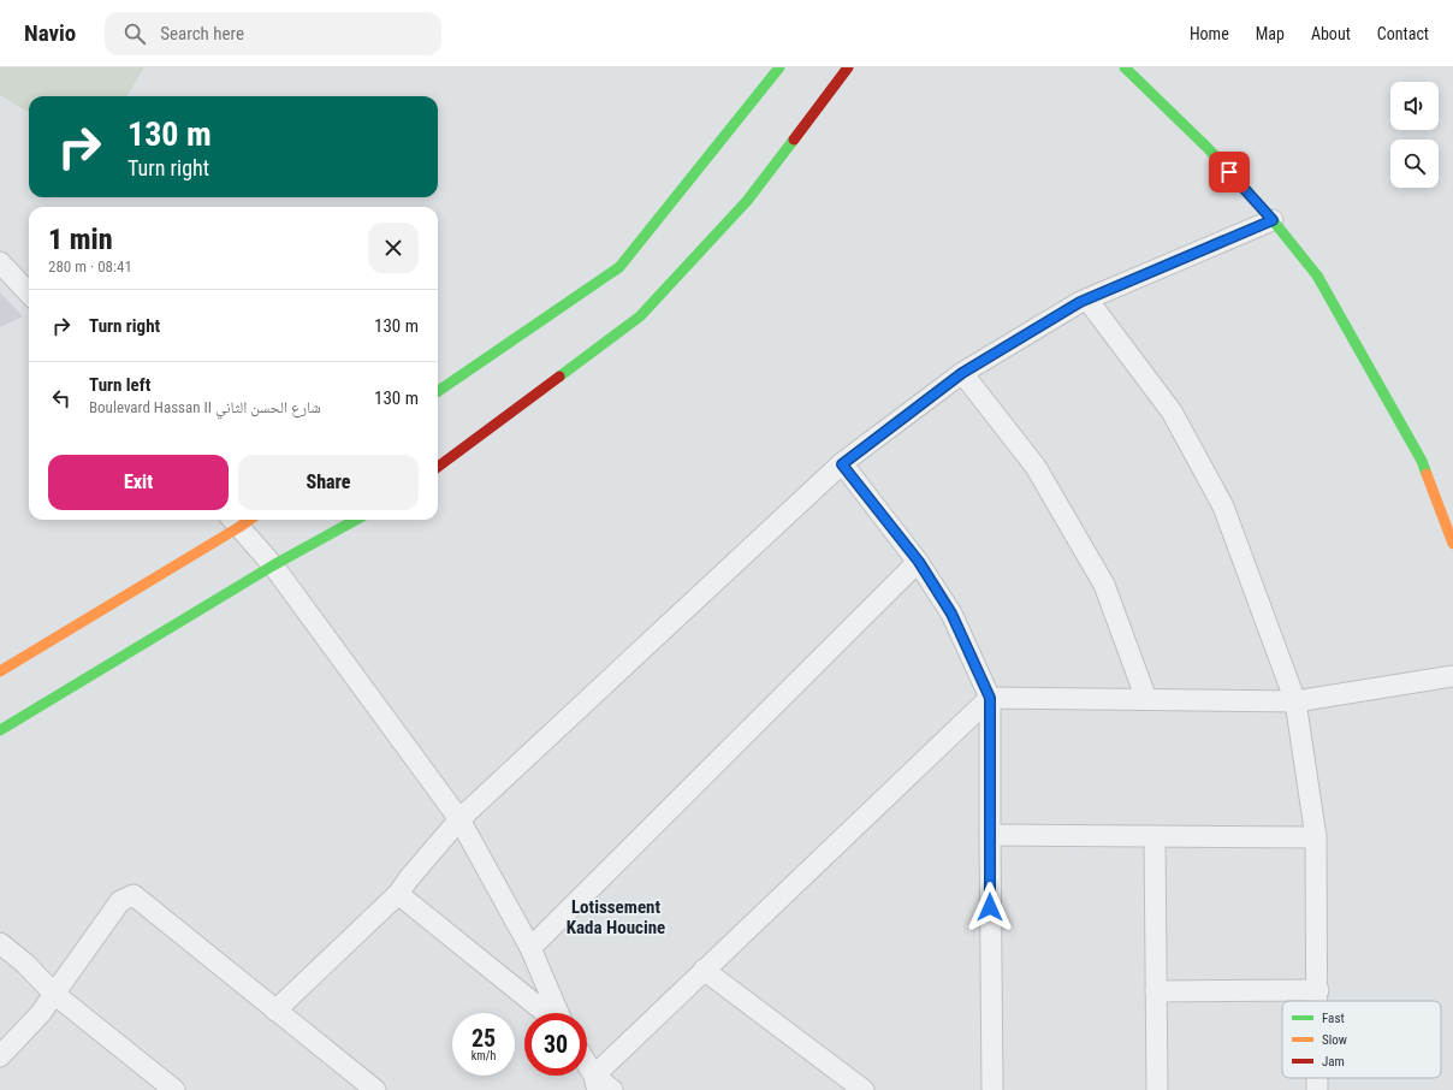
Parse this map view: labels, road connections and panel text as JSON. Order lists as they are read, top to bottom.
{
  "districts": ["Lotissement Kada Houcine"],
  "legend": ["Fast", "Slow", "Jam"],
  "page": {
    "header": "Navio",
    "search": "Search here",
    "nav": [
      "Home",
      "Map",
      "About",
      "Contact"
    ],
    "turn": ["130 m", "Turn right"],
    "heading": ["1 min", "280 m · 08:41"],
    "list": [
      {
        "name": "Turn right",
        "value": "130 m"
      },
      {
        "name": "Turn left",
        "note": "Boulevard Hassan II شارع الحسن الثاني",
        "value": "130 m"
      }
    ],
    "buttons": ["Exit", "Share"],
    "speed": "25 km/h",
    "limit": "30"
  }
}
